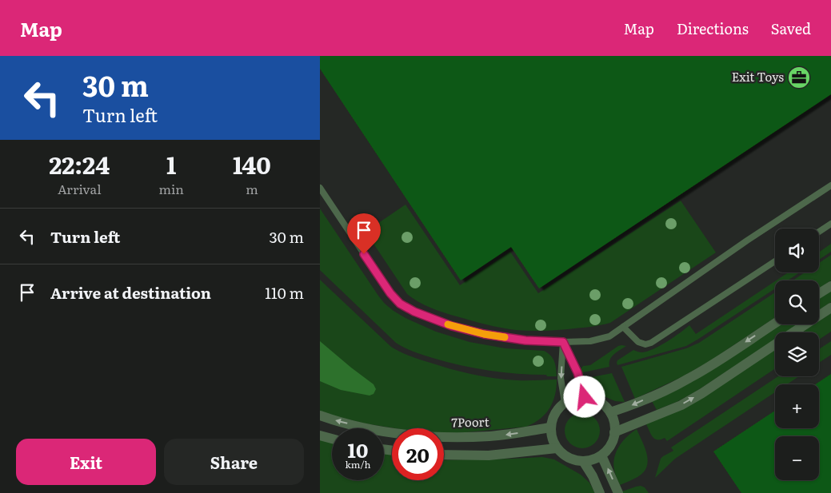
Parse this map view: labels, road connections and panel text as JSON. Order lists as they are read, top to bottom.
{
  "streets": {
    "street": ["7Poort"]
  },
  "places": {
    "office": ["Exit Toys"]
  },
  "page": {
    "header": "Map",
    "nav": ["Map", "Directions", "Saved"],
    "turn": ["30 m", "Turn left"],
    "eta": [
      "22:24",
      "Arrival",
      "1",
      "min",
      "140",
      "m"
    ],
    "list": [
      {
        "name": "Turn left",
        "value": "30 m"
      },
      {
        "name": "Arrive at destination",
        "value": "110 m"
      }
    ],
    "map_buttons": ["+", "−"],
    "speed": "10 km/h",
    "limit": "20",
    "buttons": ["Exit", "Share"]
  }
}
